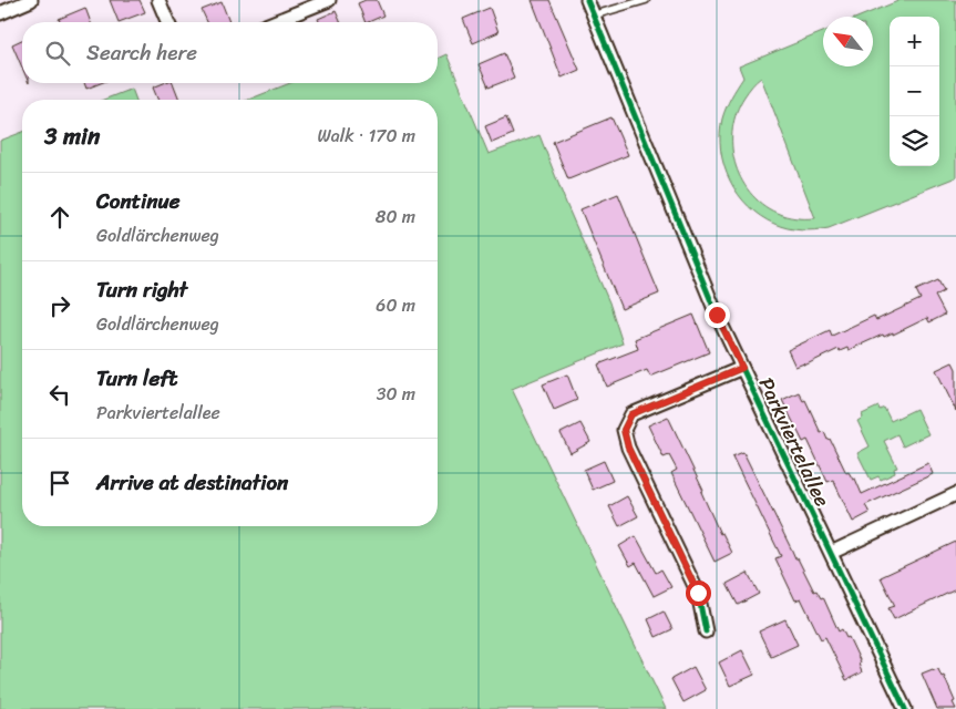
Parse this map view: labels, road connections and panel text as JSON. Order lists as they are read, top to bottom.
{
  "streets": {
    "street": ["Parkviertelallee"]
  },
  "north": "top left",
  "page": {
    "map_buttons": ["+", "−"],
    "search": "Search here",
    "heading": ["3 min", "Walk · 170 m"],
    "list": [
      ["Continue", "Goldlärchenweg", "80 m"],
      ["Turn right", "Goldlärchenweg", "60 m"],
      ["Turn left", "Parkviertelallee", "30 m"],
      "Arrive at destination"
    ]
  }
}
